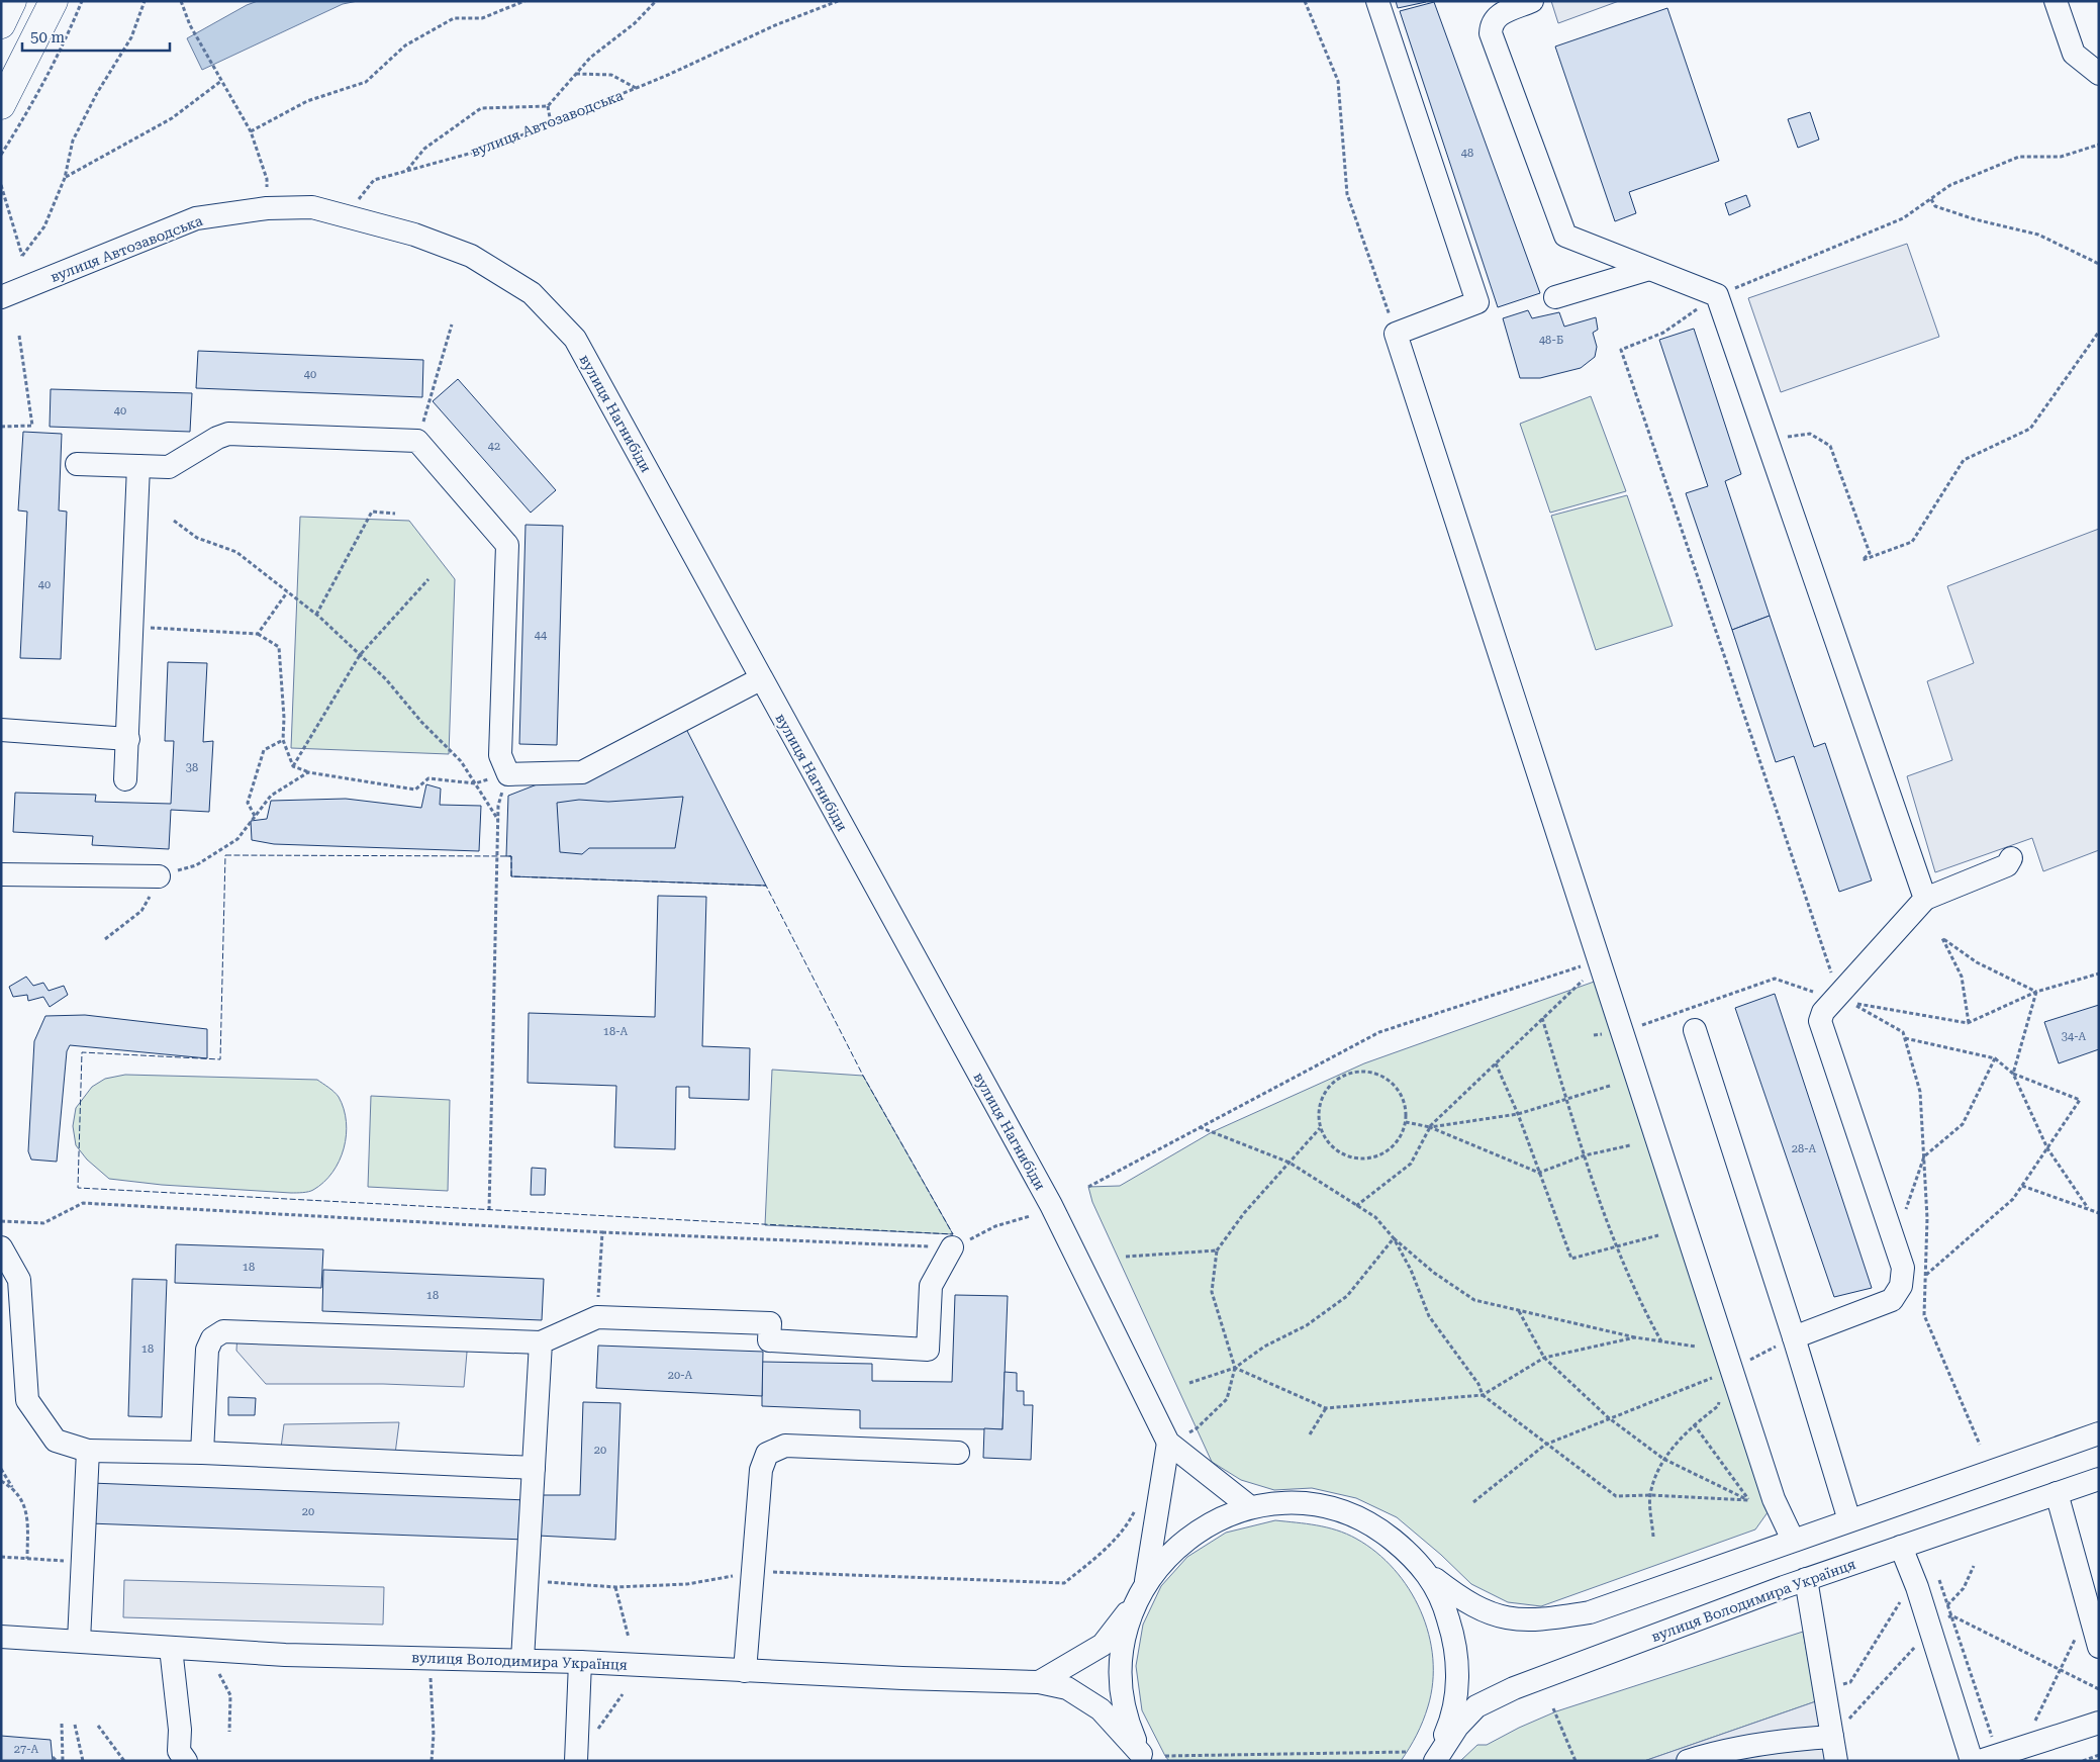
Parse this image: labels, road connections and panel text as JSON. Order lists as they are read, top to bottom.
{
  "streets": {
    "street": ["вулиця Автозаводська", "вулиця Нагнибіди", "вулиця Володимира Українця"]
  },
  "crossings": [
    ["вулиця Автозаводська", "вулиця Нагнибіди"],
    ["вулиця Нагнибіди", "вулиця Володимира Українця"]
  ],
  "house_numbers": [
    "48",
    "48-Б",
    "40",
    "40",
    "42",
    "40",
    "44",
    "38",
    "18-А",
    "34-А",
    "28-А",
    "18",
    "18",
    "18",
    "20-А",
    "20",
    "20",
    "27-А"
  ],
  "scale_bar": "50 m"
}
